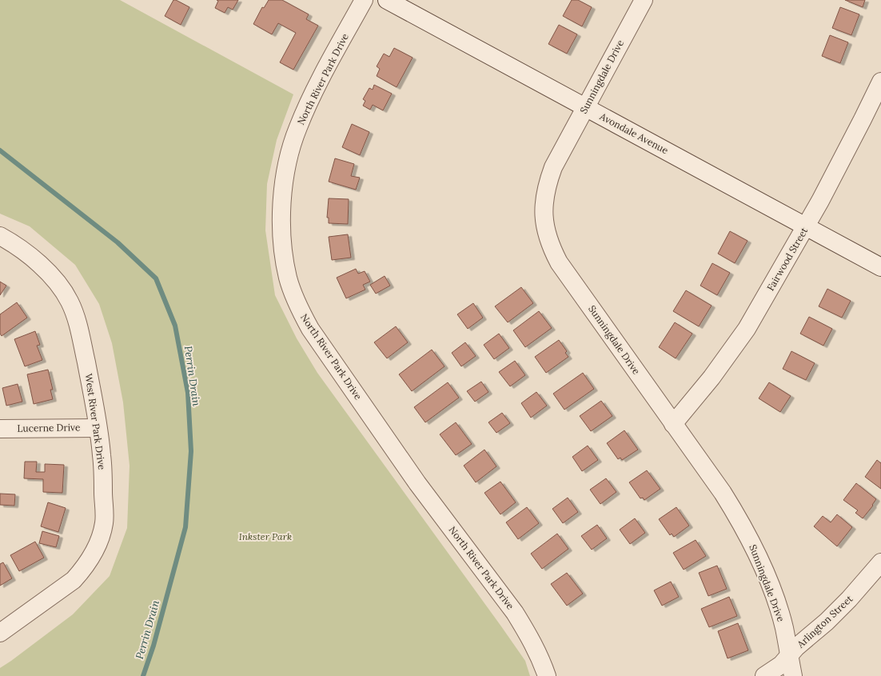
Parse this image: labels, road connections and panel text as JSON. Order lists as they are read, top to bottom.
{
  "streets": {
    "street": [
      "Sunningdale Drive",
      "North River Park Drive",
      "Avondale Avenue",
      "Fairwood Street",
      "West River Park Drive",
      "Lucerne Drive",
      "Arlington Street"
    ]
  },
  "crossings": [
    ["Sunningdale Drive", "Avondale Avenue"],
    ["Sunningdale Drive", "Fairwood Street"],
    ["Sunningdale Drive", "Arlington Street"],
    ["Avondale Avenue", "Fairwood Street"],
    ["West River Park Drive", "Lucerne Drive"]
  ],
  "water": ["Perrin Drain"],
  "parks": ["Inkster Park"]
}
